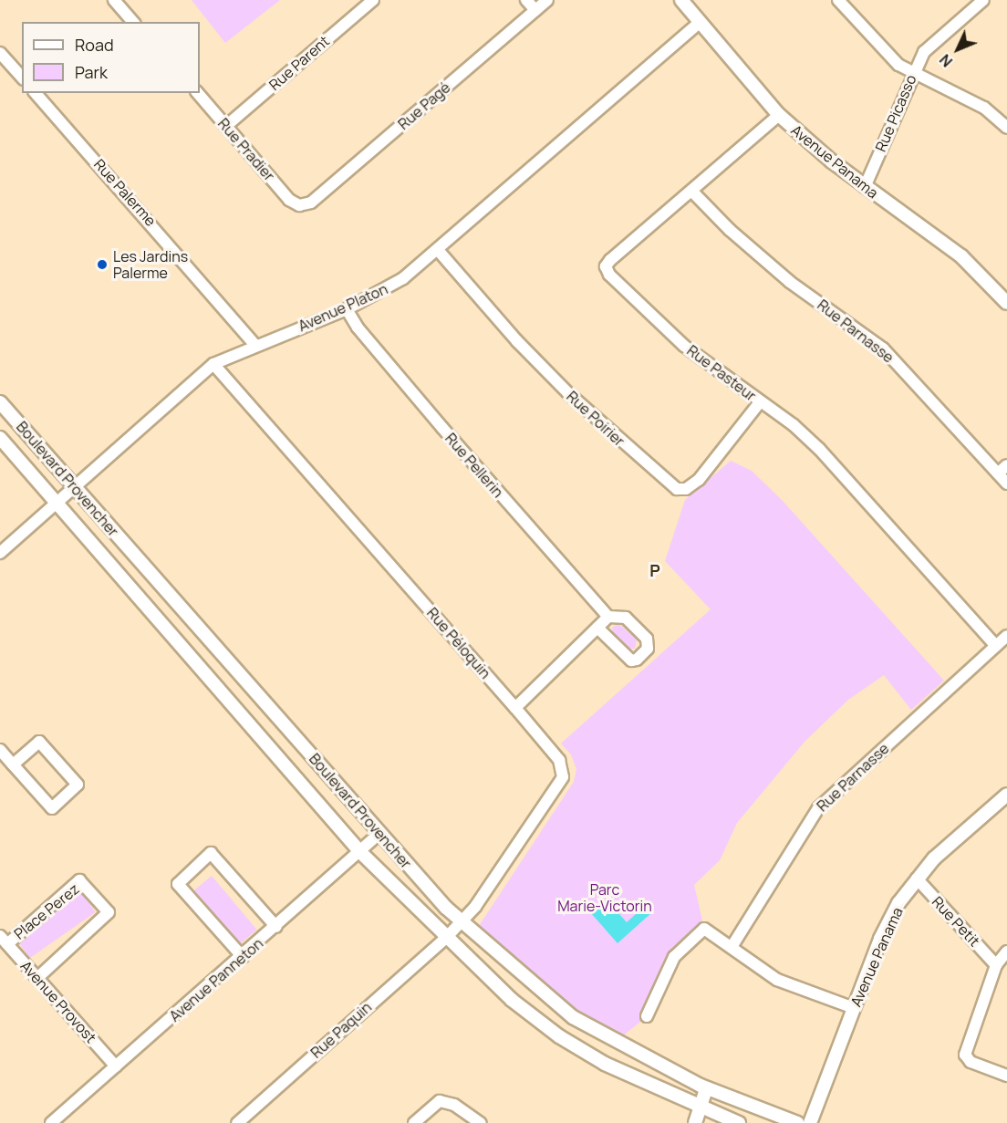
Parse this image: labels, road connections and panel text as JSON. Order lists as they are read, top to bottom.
{
  "streets": {
    "street": [
      "Rue Parent",
      "Rue Pagé",
      "Rue Picasso",
      "Rue Pradier",
      "Avenue Panama",
      "Rue Palerme",
      "Avenue Platon",
      "Rue Parnasse",
      "Rue Pasteur",
      "Rue Poirier",
      "Rue Pellerin",
      "Boulevard Provencher",
      "Rue Péloquin",
      "Place Perez",
      "Rue Petit",
      "Avenue Panneton",
      "Avenue Provost",
      "Rue Paquin"
    ]
  },
  "crossings": [
    ["Rue Parent", "Rue Pradier"],
    ["Rue Pagé", "Rue Pradier"],
    ["Rue Picasso", "Avenue Panama"],
    ["Avenue Panama", "Avenue Platon"],
    ["Avenue Panama", "Rue Pasteur"],
    ["Avenue Panama", "Rue Petit"],
    ["Rue Palerme", "Avenue Platon"],
    ["Avenue Platon", "Rue Poirier"],
    ["Avenue Platon", "Rue Pellerin"],
    ["Avenue Platon", "Boulevard Provencher"],
    ["Avenue Platon", "Rue Péloquin"],
    ["Rue Parnasse", "Rue Pasteur"],
    ["Rue Pasteur", "Rue Poirier"],
    ["Boulevard Provencher", "Rue Péloquin"],
    ["Boulevard Provencher", "Avenue Panneton"],
    ["Boulevard Provencher", "Rue Paquin"],
    ["Rue Péloquin", "Rue Paquin"],
    ["Place Perez", "Avenue Provost"],
    ["Avenue Panneton", "Avenue Provost"]
  ],
  "districts": ["P"],
  "parks": ["Parc Marie-Victorin"],
  "places": ["Les Jardins Palerme"],
  "legend": ["Road", "Park"],
  "north": "bottom left"
}
